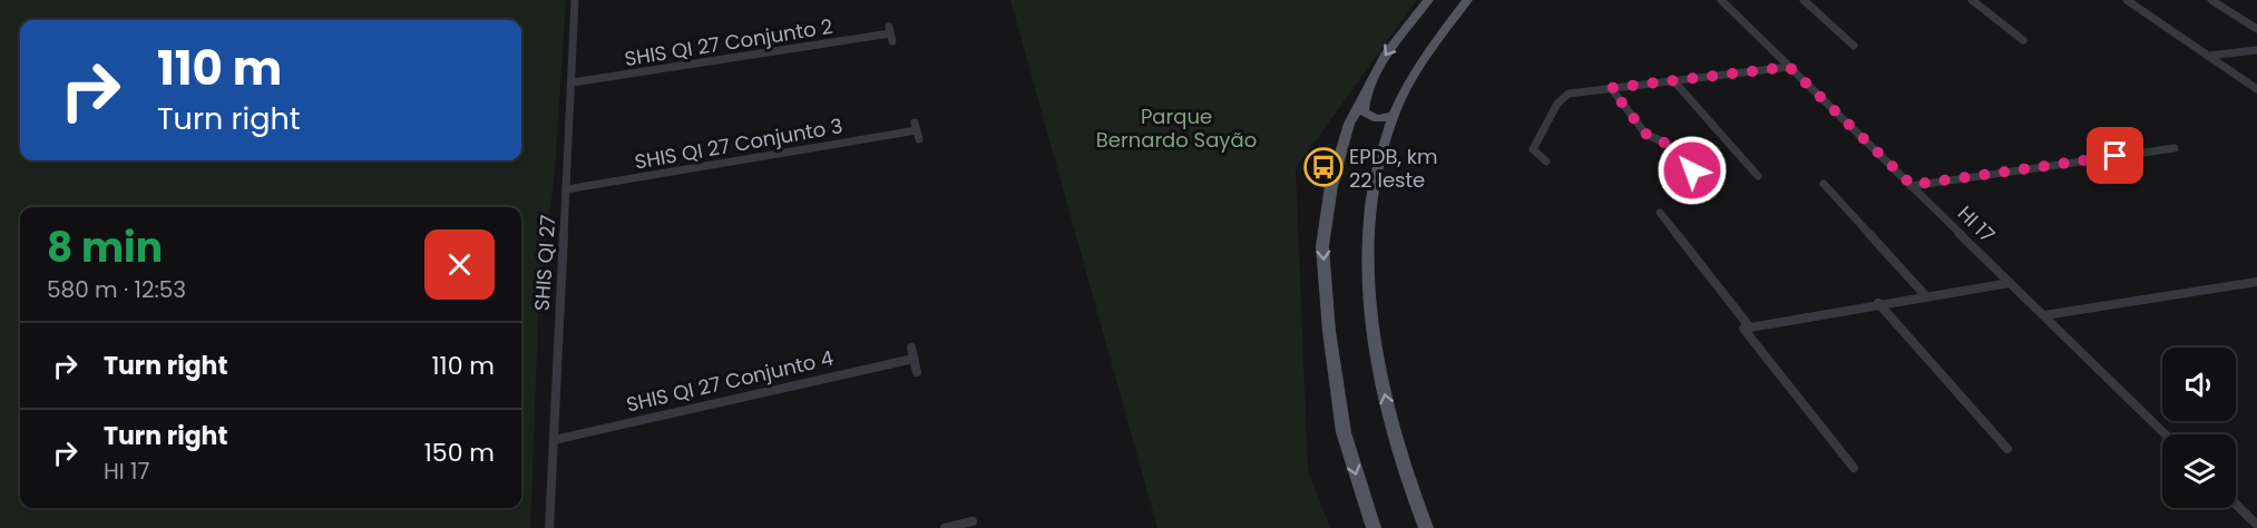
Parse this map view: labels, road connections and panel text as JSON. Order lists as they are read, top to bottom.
{
  "streets": {
    "street": [
      "SHIS QI 27 Conjunto 2",
      "SHIS QI 27 Conjunto 3",
      "HI 17",
      "SHIS QI 27",
      "SHIS QI 27 Conjunto 4"
    ]
  },
  "crossings": [
    ["SHIS QI 27 Conjunto 2", "SHIS QI 27"],
    ["SHIS QI 27 Conjunto 3", "SHIS QI 27"],
    ["SHIS QI 27", "SHIS QI 27 Conjunto 4"]
  ],
  "parks": ["Parque Bernardo Sayão"],
  "places": {
    "bus stop": ["EPDB, km 22 leste"]
  },
  "page": {
    "turn": ["110 m", "Turn right"],
    "heading": ["8 min", "580 m · 12:53"],
    "list": [
      {
        "name": "Turn right",
        "value": "110 m"
      },
      {
        "name": "Turn right",
        "note": "HI 17",
        "value": "150 m"
      }
    ]
  }
}
